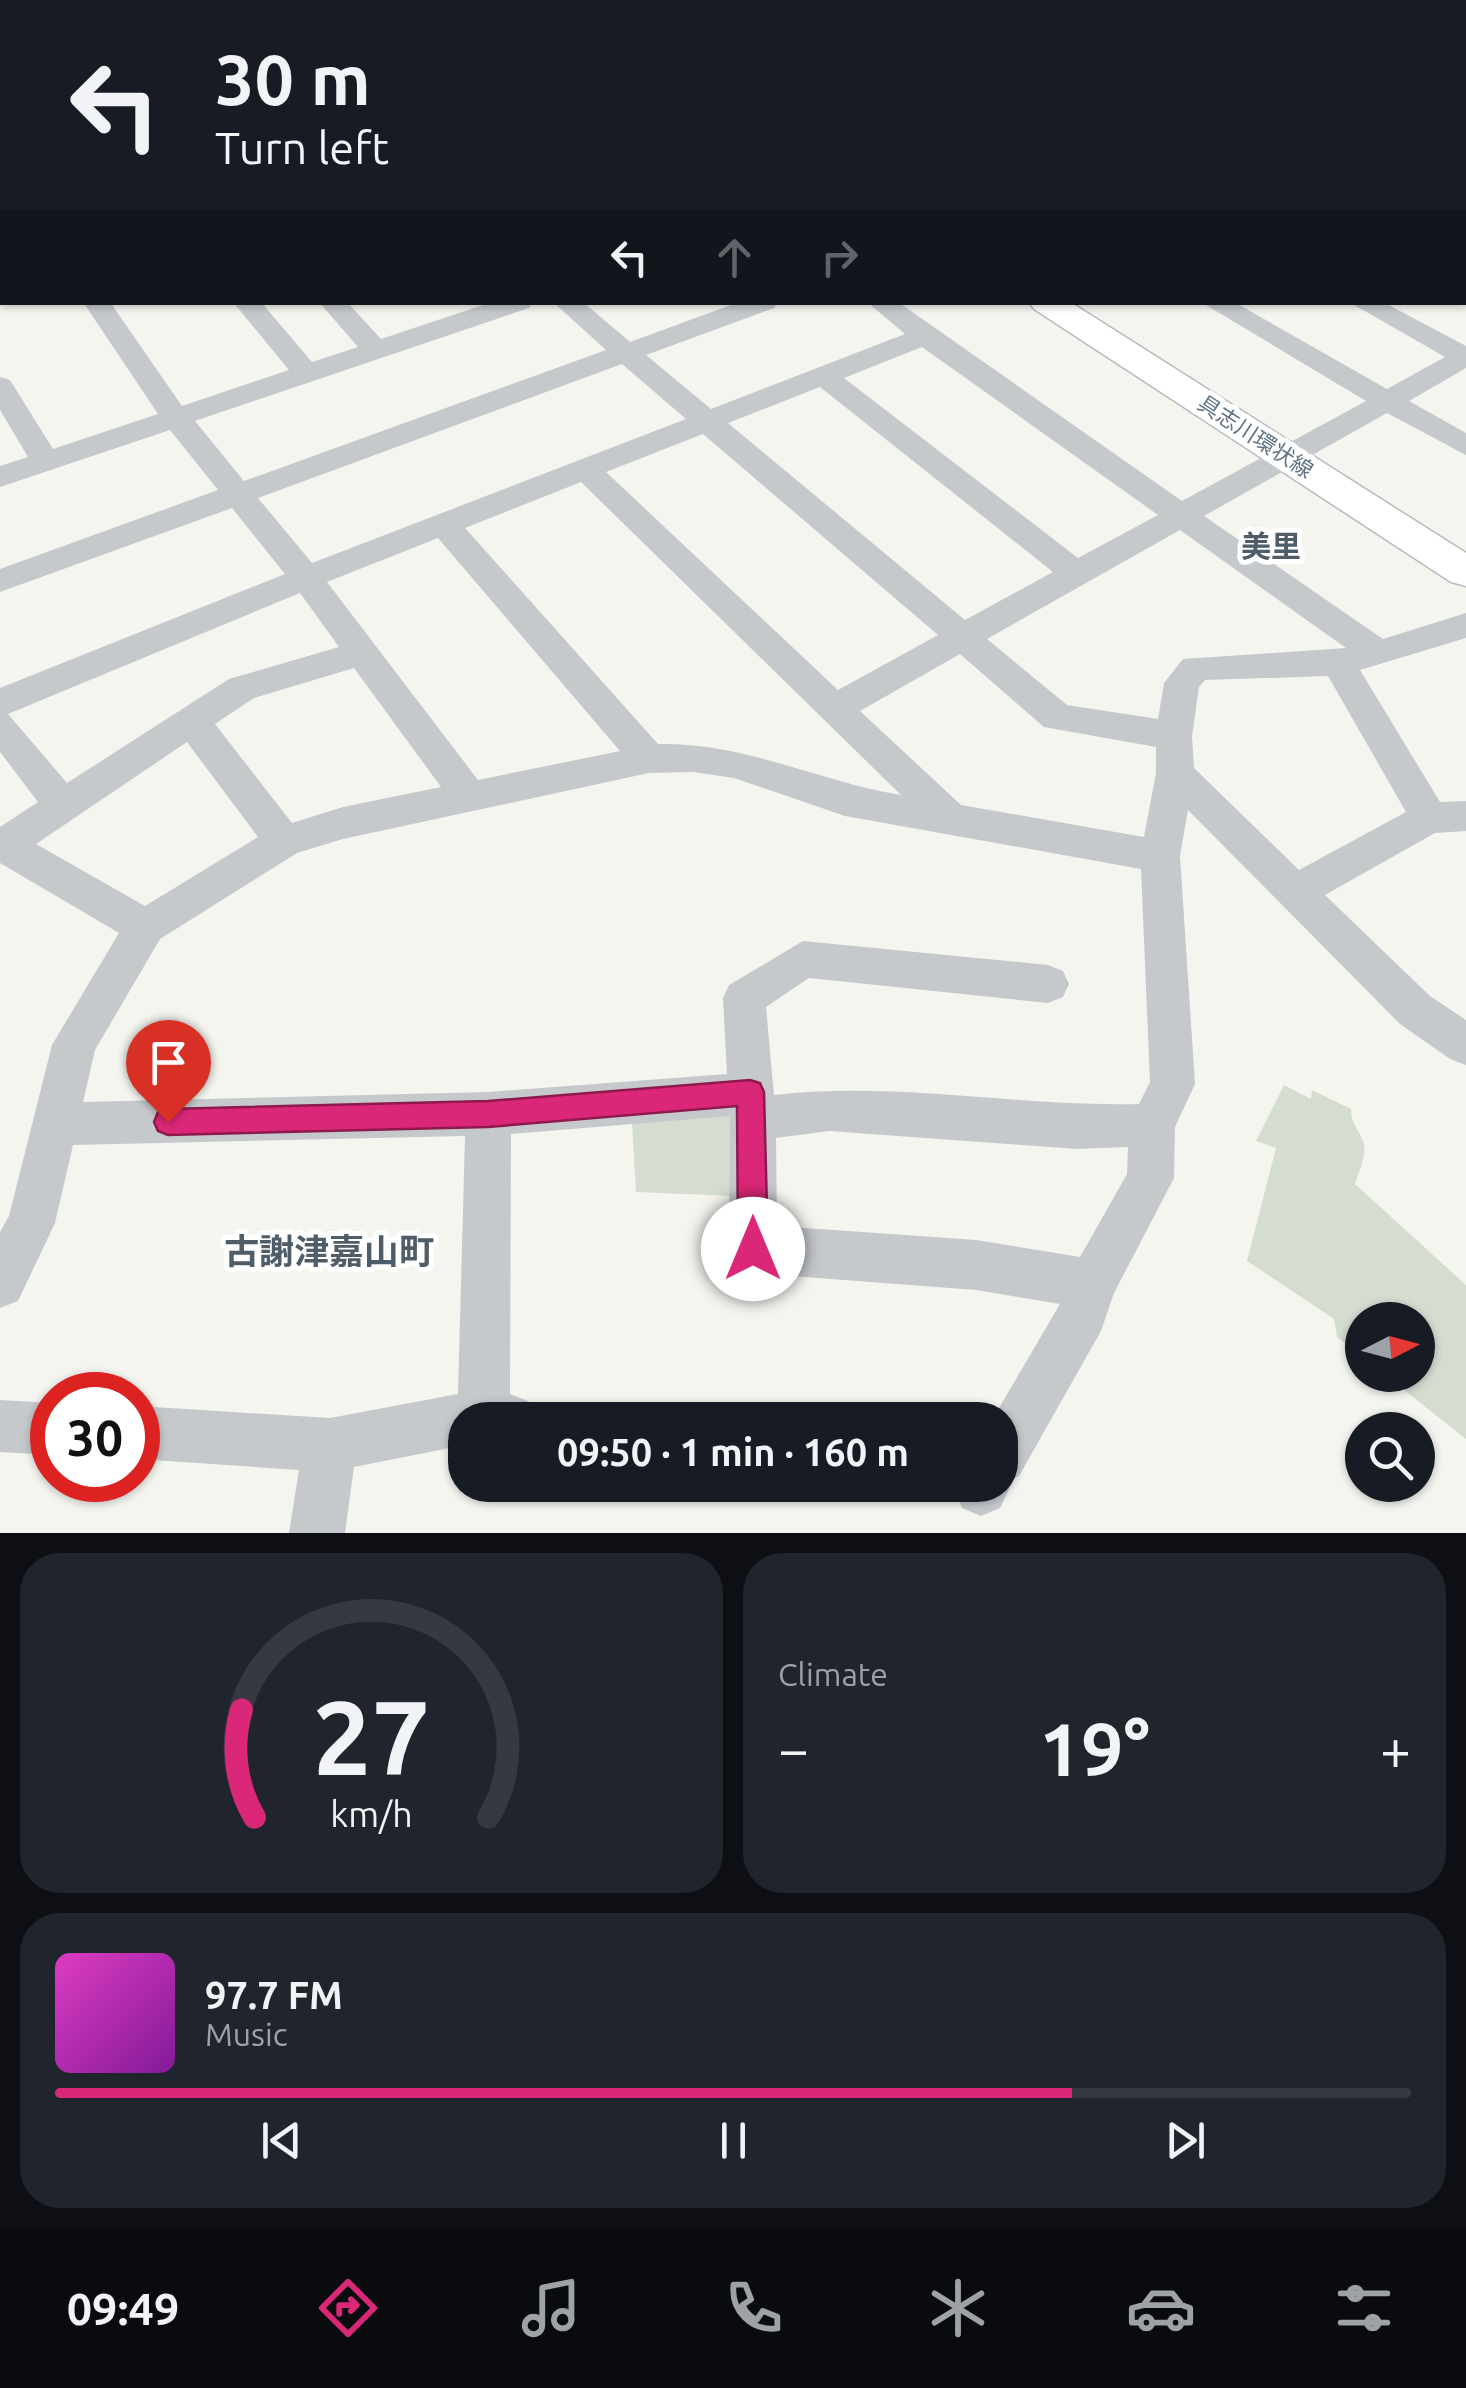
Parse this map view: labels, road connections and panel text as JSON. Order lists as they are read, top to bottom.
{
  "streets": {
    "main road": ["具志川環状線"]
  },
  "districts": ["美里", "古謝津嘉山町"],
  "north": "right",
  "page": {
    "turn": ["30 m", "Turn left"],
    "limit": "30",
    "trip": "09:50 · 1 min · 160 m",
    "tile": "Climate",
    "heat": ["−", "19°", "+"],
    "song": ["97.7 FM", "Music"],
    "tabs": "09:49",
    "gauge": ["27", "km/h"]
  }
}
